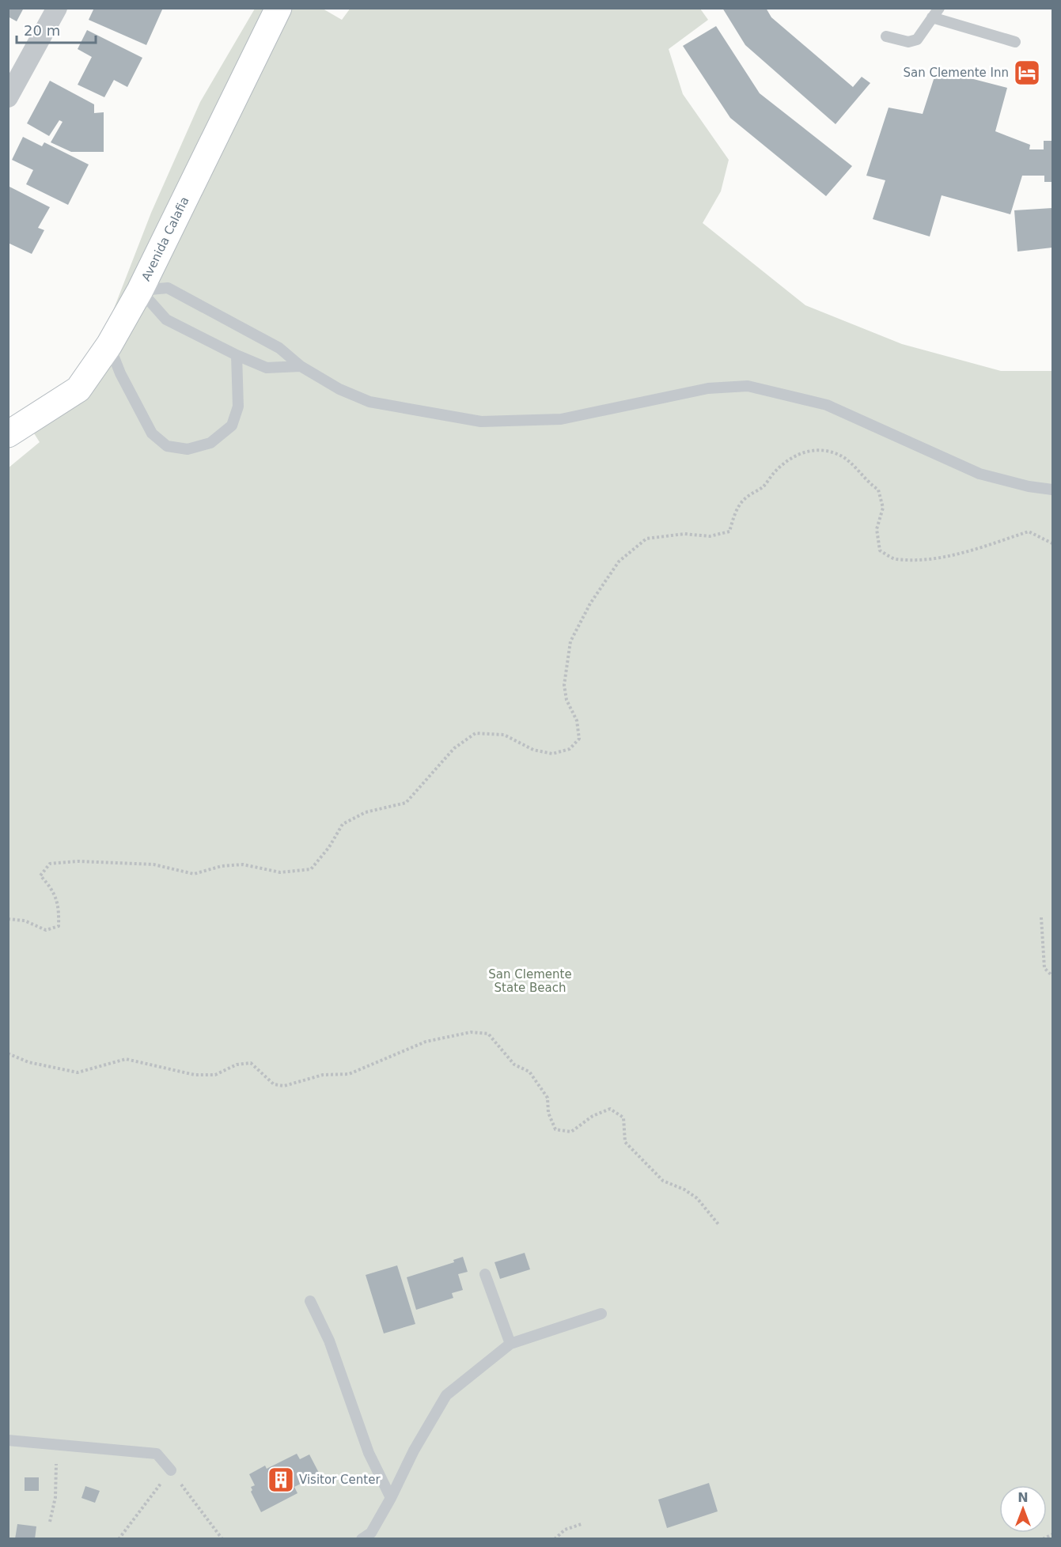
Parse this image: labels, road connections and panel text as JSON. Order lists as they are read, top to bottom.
{
  "streets": {
    "street": ["Avenida Calafia"]
  },
  "parks": ["San Clemente State Beach"],
  "places": {
    "hotel": ["San Clemente Inn"],
    "building": ["Visitor Center"]
  },
  "scale_bar": "20 m",
  "north": "top"
}
